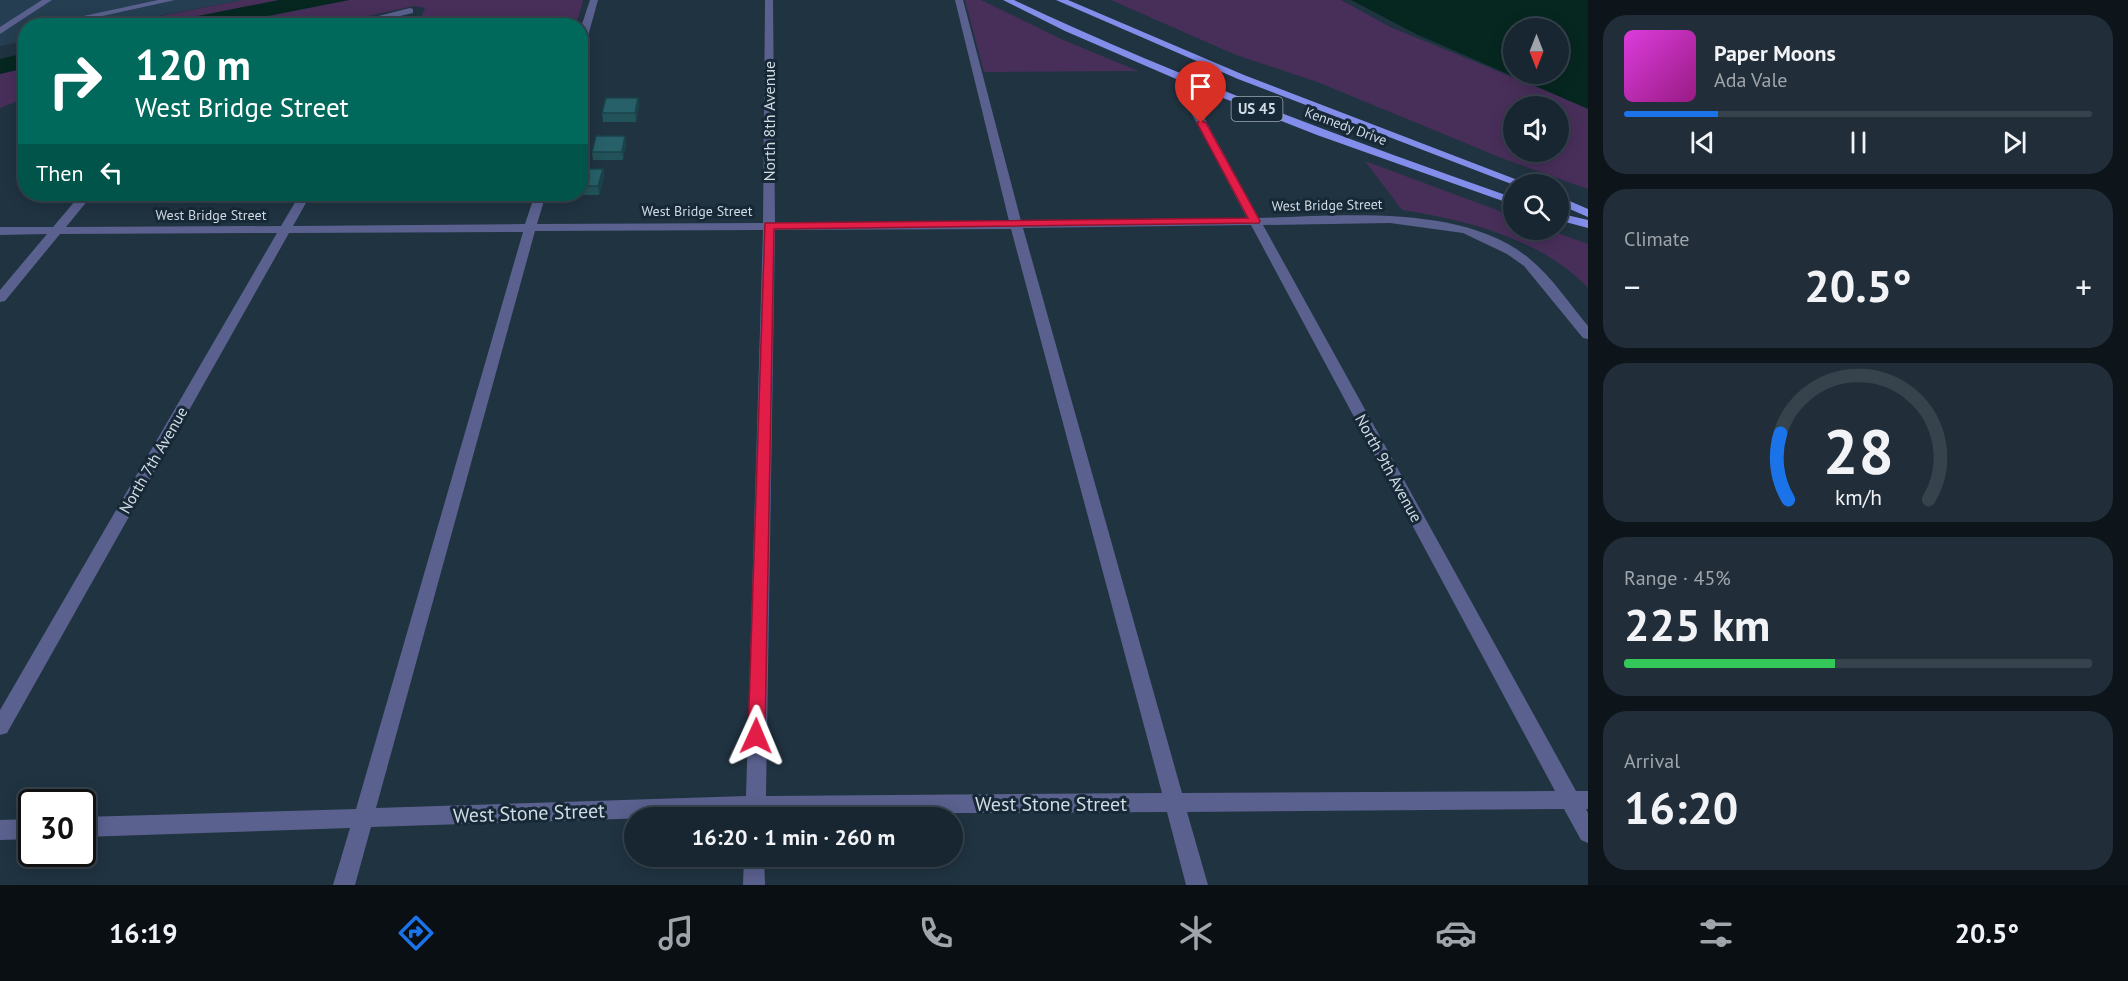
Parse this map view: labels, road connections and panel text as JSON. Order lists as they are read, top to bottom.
{
  "streets": {
    "main road": ["US 45", "Kennedy Drive"],
    "street": [
      "North 8th Avenue",
      "West Bridge Street",
      "North 7th Avenue",
      "North 9th Avenue",
      "West Stone Street"
    ]
  },
  "crossings": [
    ["North 8th Avenue", "West Bridge Street"],
    ["West Bridge Street", "North 7th Avenue"],
    ["West Bridge Street", "North 9th Avenue"],
    ["North 9th Avenue", "West Stone Street"]
  ],
  "north": "bottom",
  "page": {
    "turn": ["120 m", "West Bridge Street"],
    "song": ["Paper Moons", "Ada Vale"],
    "then": "Then",
    "tile": [
      "Climate",
      ["Range · 45%", "225 km"],
      ["Arrival", "16:20"]
    ],
    "heat": ["−", "20.5°", "+"],
    "limit": "30",
    "trip": "16:20 · 1 min · 260 m",
    "tabs": ["16:19", "20.5°"],
    "gauge": ["28", "km/h"]
  }
}
